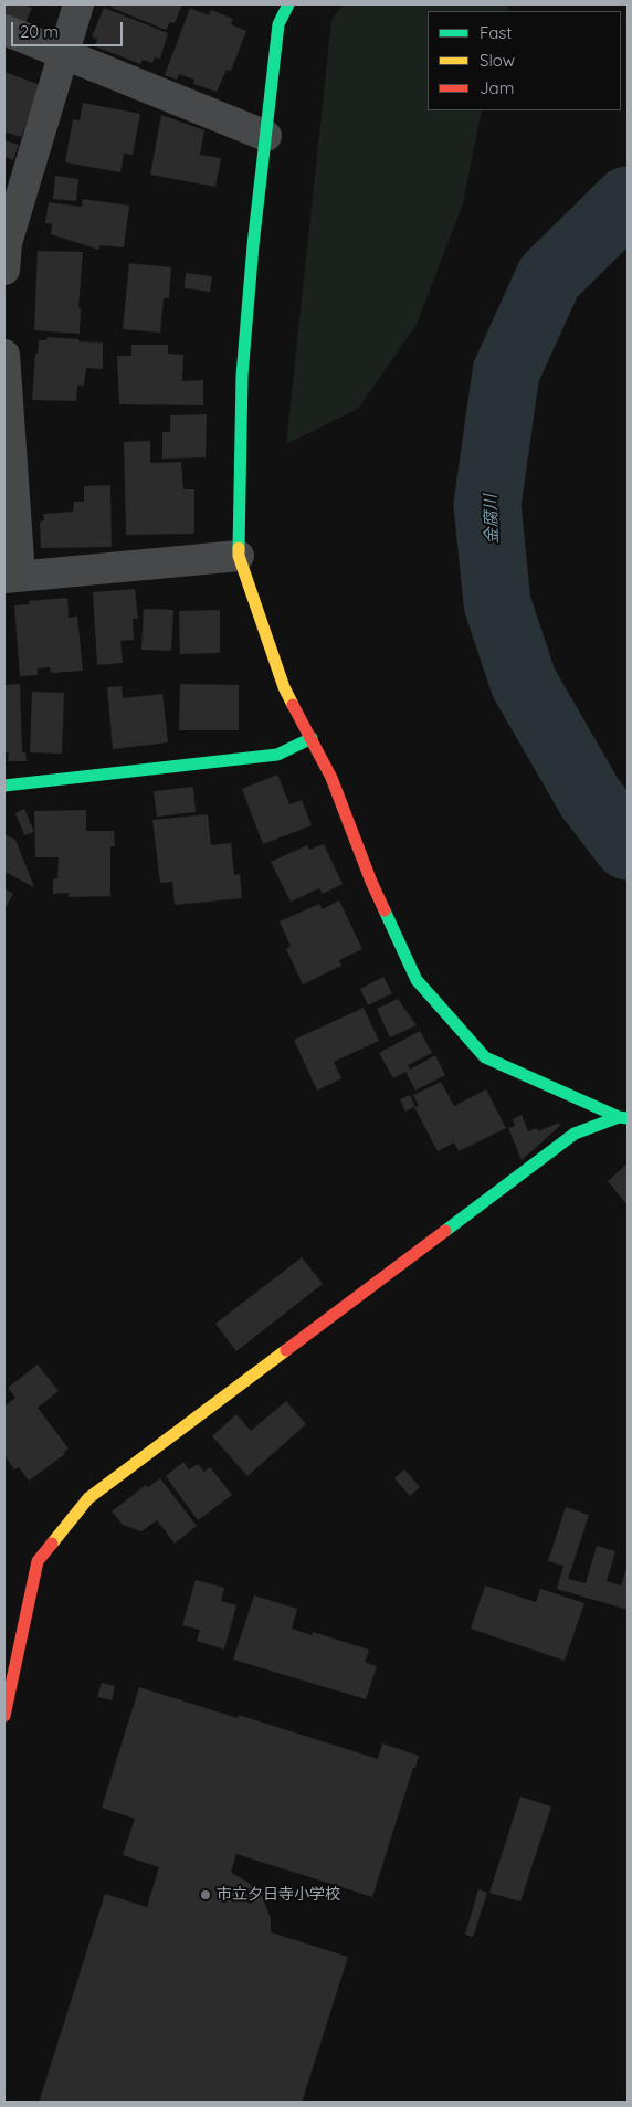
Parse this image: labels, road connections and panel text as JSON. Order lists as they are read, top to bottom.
{
  "water": ["金腐川"],
  "places": ["市立夕日寺小学校"],
  "legend": ["Fast", "Slow", "Jam"],
  "scale_bar": "20 m"
}
